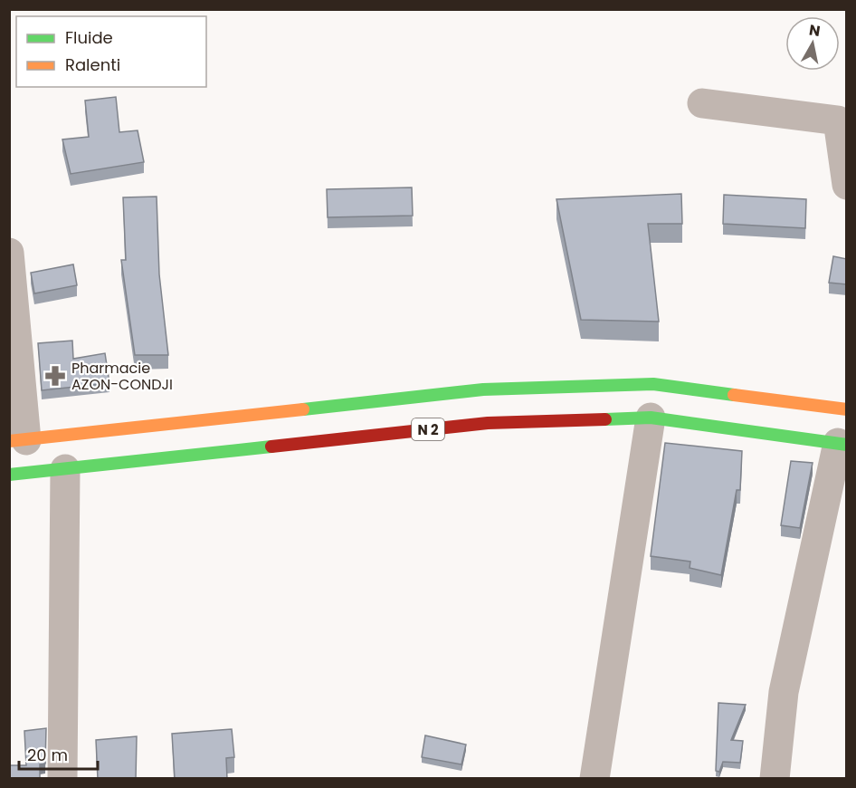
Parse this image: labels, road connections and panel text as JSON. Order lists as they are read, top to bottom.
{
  "streets": {
    "highway": ["N 2"]
  },
  "places": {
    "pharmacy": ["Pharmacie AZON-CONDJI"]
  },
  "legend": ["Fluide", "Ralenti"],
  "scale_bar": "20 m",
  "north": "top"
}
